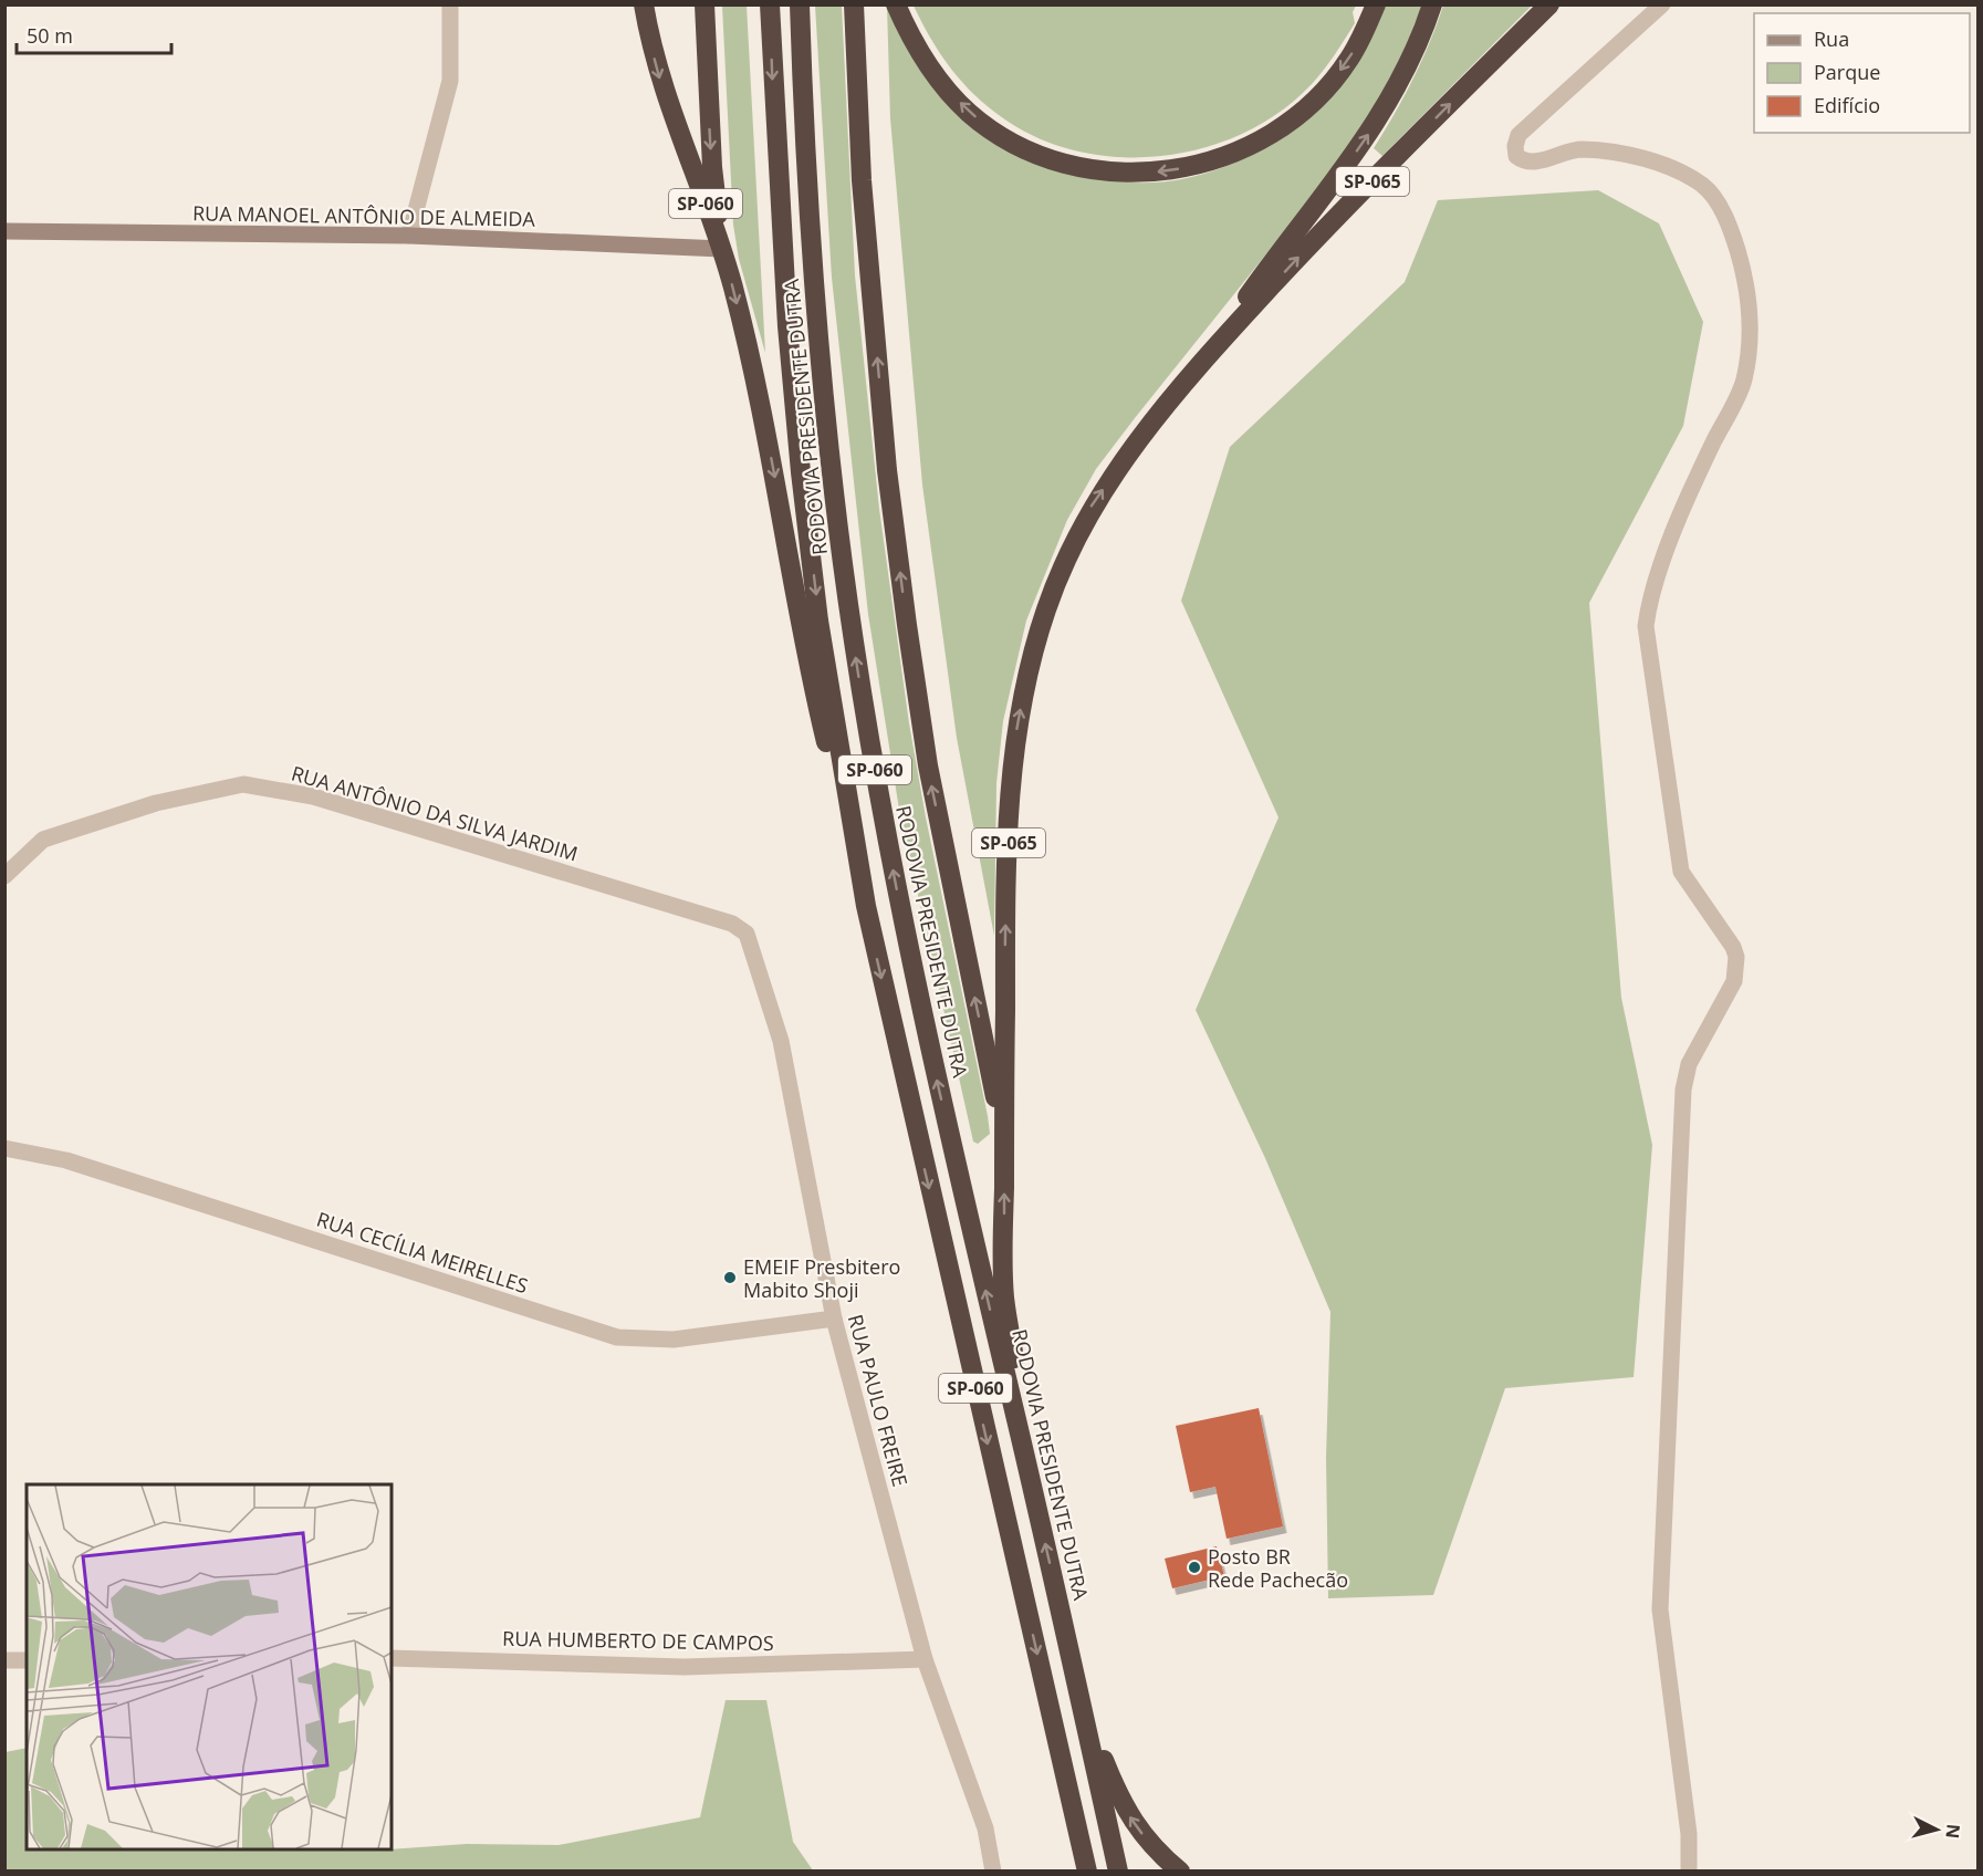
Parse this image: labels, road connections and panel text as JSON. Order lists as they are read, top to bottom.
{
  "streets": {
    "highway": ["SP-065", "SP-060", "RODOVIA PRESIDENTE DUTRA"],
    "street": [
      "RUA MANOEL ANTÔNIO DE ALMEIDA",
      "RUA ANTÔNIO DA SILVA JARDIM",
      "RUA CECÍLIA MEIRELLES",
      "RUA PAULO FREIRE",
      "RUA HUMBERTO DE CAMPOS"
    ]
  },
  "crossings": [
    ["SP-060", "RUA MANOEL ANTÔNIO DE ALMEIDA"],
    ["SP-060", "RODOVIA PRESIDENTE DUTRA"],
    ["RUA ANTÔNIO DA SILVA JARDIM", "RUA PAULO FREIRE"],
    ["RUA CECÍLIA MEIRELLES", "RUA PAULO FREIRE"],
    ["RUA PAULO FREIRE", "RUA HUMBERTO DE CAMPOS"]
  ],
  "places": ["EMEIF Presbitero Mabito Shoji", "Posto BR Rede Pachecão"],
  "legend": ["Rua", "Parque", "Edifício"],
  "scale_bar": "50 m",
  "north": "right"
}
